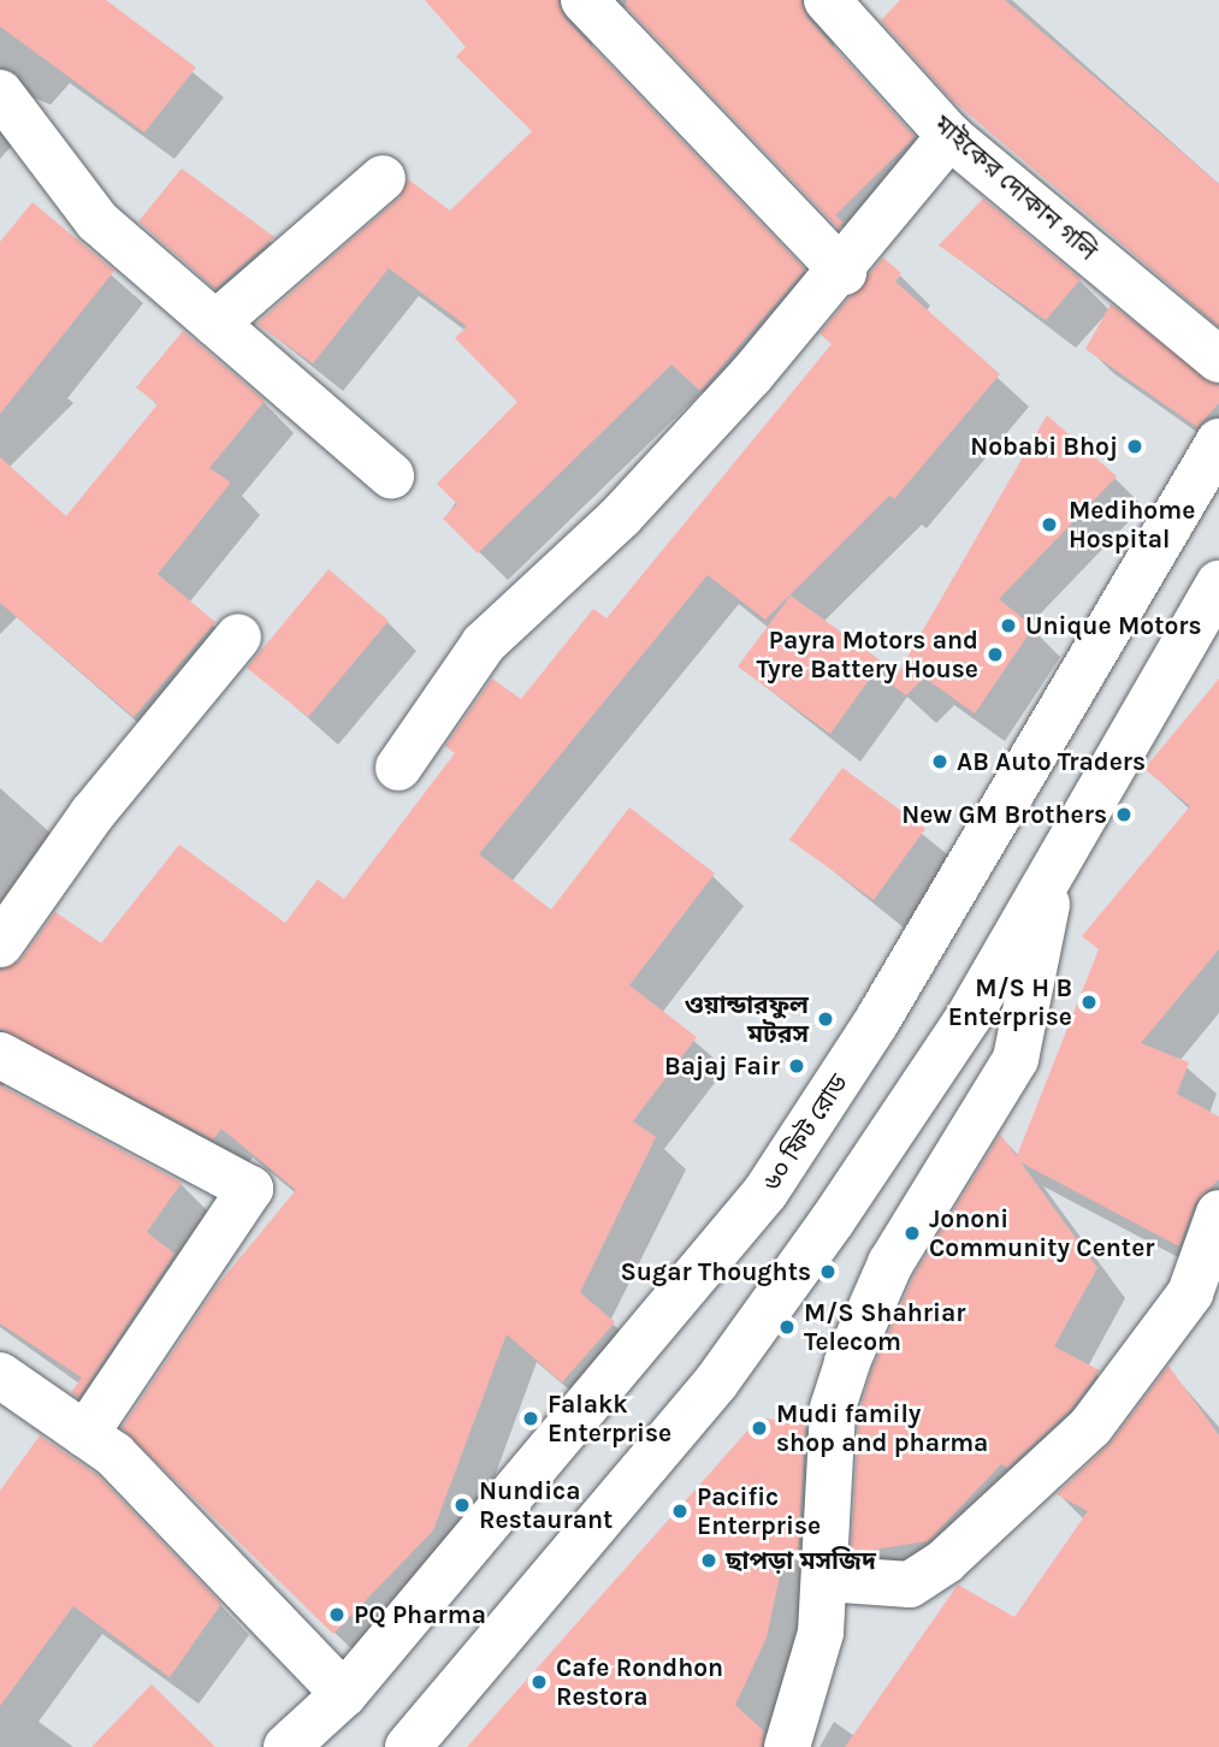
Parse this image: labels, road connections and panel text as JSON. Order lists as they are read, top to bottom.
{
  "streets": {
    "street": ["মাইকের দোকান গলি", "৬০ ফিট রোড"]
  },
  "places": [
    "Nobabi Bhoj",
    "Medihome Hospital",
    "Unique Motors",
    "Payra Motors and Tyre Battery House",
    "AB Auto Traders",
    "New GM Brothers",
    "M/S H B Enterprise",
    "ওয়ান্ডারফুল মটরস",
    "Bajaj Fair",
    "Jononi Community Center",
    "Sugar Thoughts",
    "M/S Shahriar Telecom",
    "Falakk Enterprise",
    "Mudi family shop and pharma",
    "Nundica Restaurant",
    "Pacific Enterprise",
    "ছাপড়া মসজিদ",
    "PQ Pharma",
    "Cafe Rondhon Restora"
  ]
}
